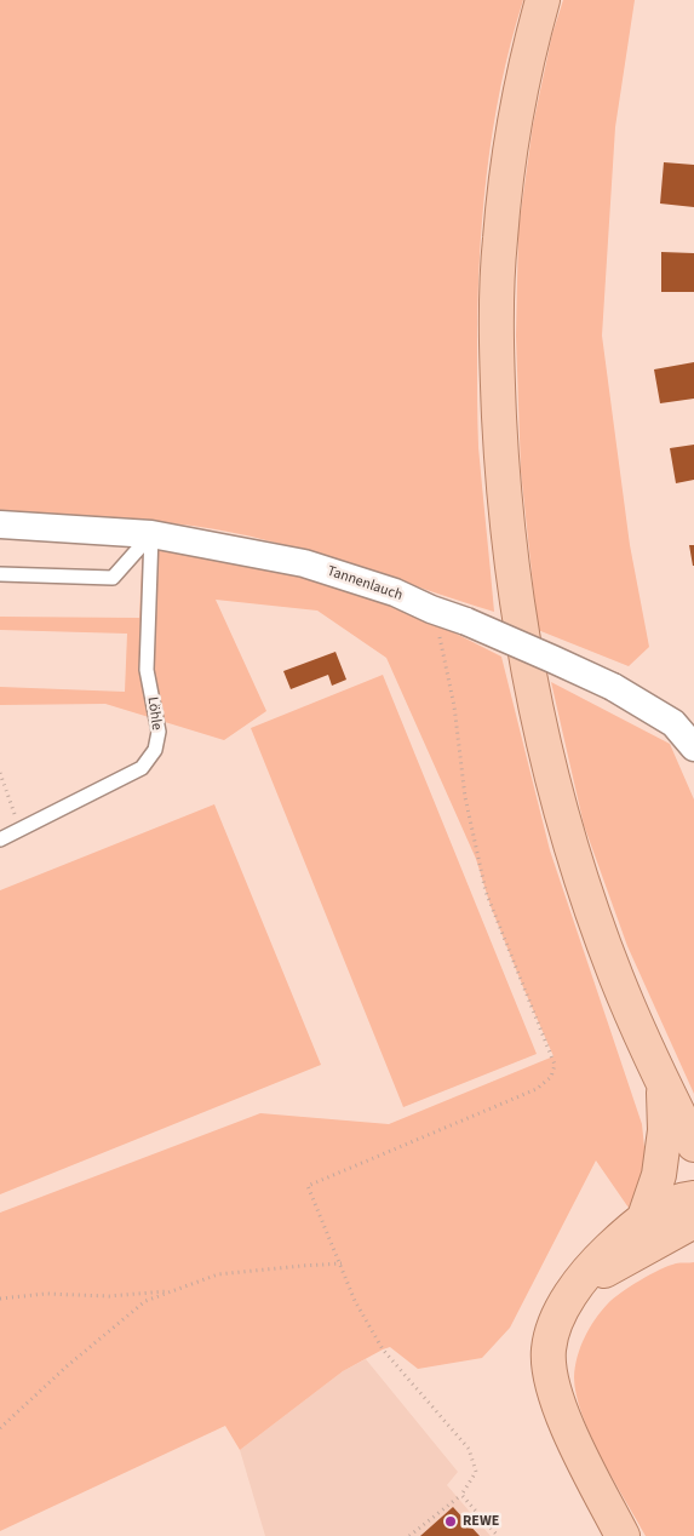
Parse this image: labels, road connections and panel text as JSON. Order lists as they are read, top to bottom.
{
  "streets": {
    "street": ["Tannenlauch"],
    "lane": ["Löhle"]
  },
  "crossings": [
    ["Tannenlauch", "Löhle"]
  ],
  "places": ["REWE"]
}
